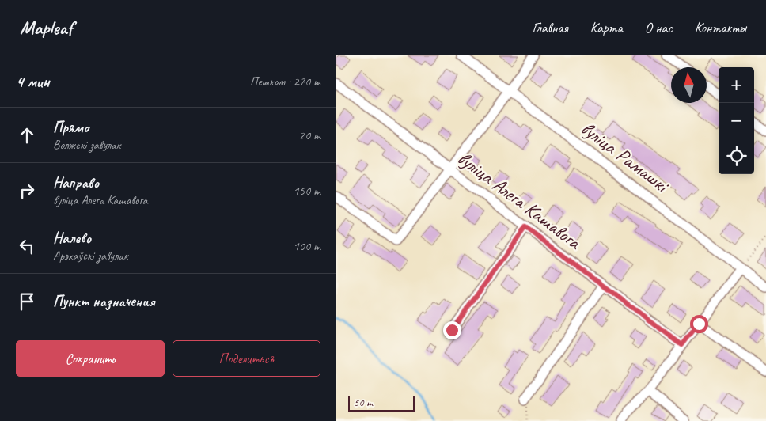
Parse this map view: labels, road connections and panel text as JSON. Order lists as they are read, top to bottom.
{
  "streets": {
    "street": ["вуліца Рамашкі", "вуліца Алега Кашавога"]
  },
  "scale_bar": "50 m",
  "north": "top",
  "page": {
    "header": "Mapleaf",
    "nav": [
      "Главная",
      "Карта",
      "О нас",
      "Контакты"
    ],
    "heading": ["4 мин", "Пешком · 270 m"],
    "map_buttons": ["+", "−"],
    "list": [
      ["Прямо", "Волжскі завулак", "20 m"],
      ["Направо", "вуліца Алега Кашавога", "150 m"],
      ["Налево", "Арэхаўскі завулак", "100 m"],
      "Пункт назначения"
    ],
    "buttons": ["Сохранить", "Поделиться"],
    "scale": "50 m"
  }
}
